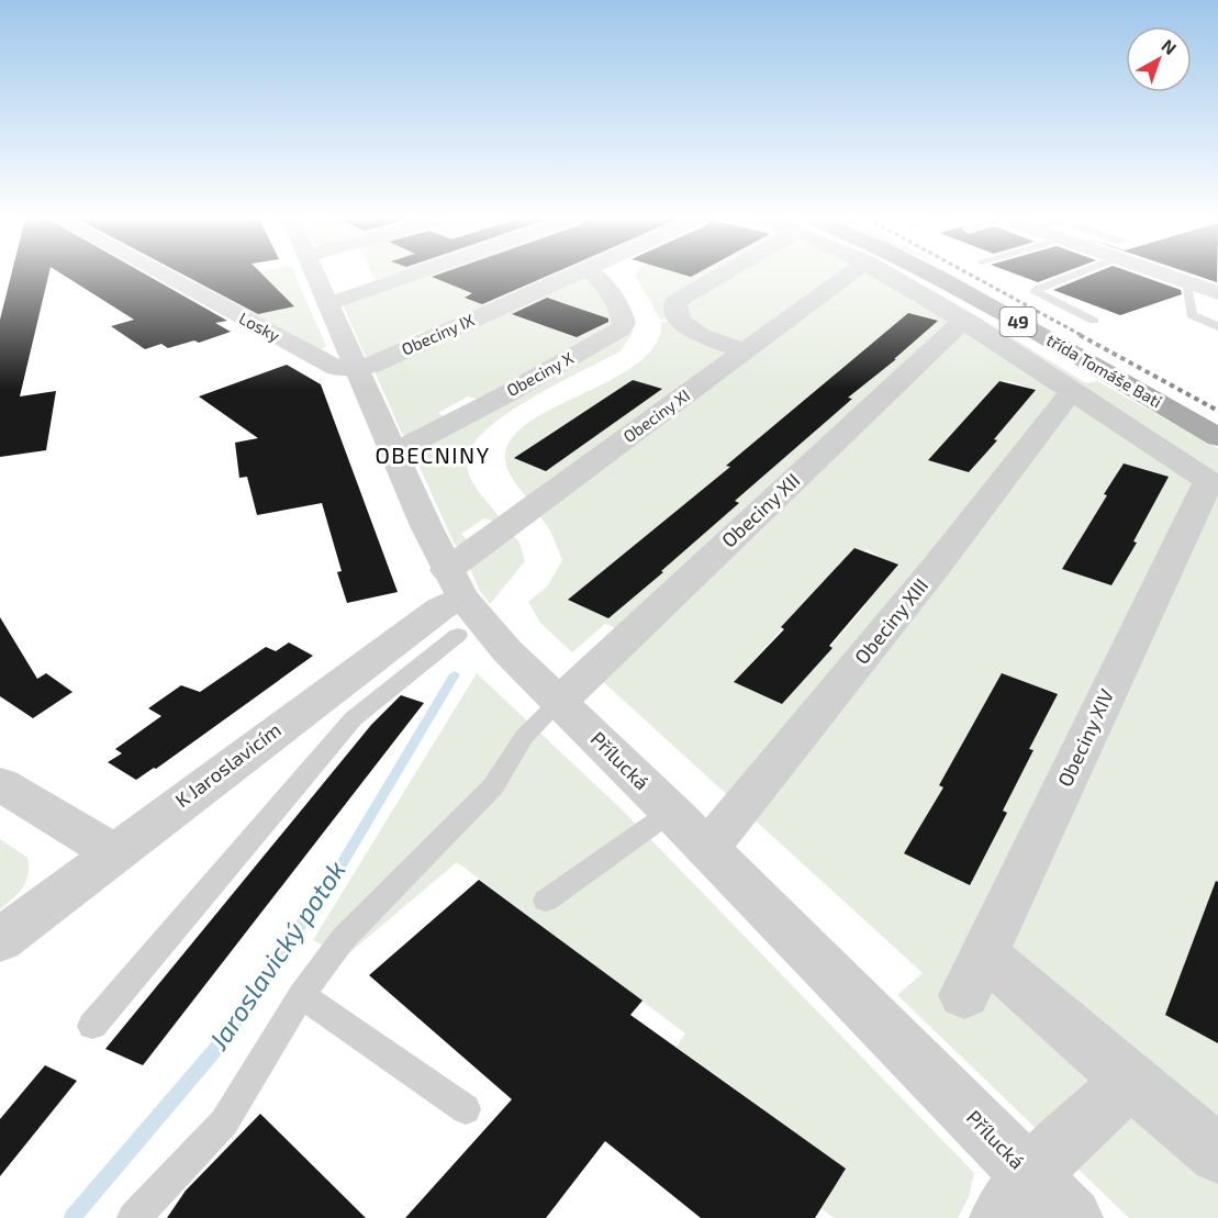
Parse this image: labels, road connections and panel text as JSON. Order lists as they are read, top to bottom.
{
  "streets": {
    "main road": ["49", "třída Tomáše Bati"],
    "street": [
      "Losky",
      "Obeciny IX",
      "Obeciny X",
      "Obeciny XI",
      "Obeciny XII",
      "Obeciny XIII",
      "Obeciny XIV",
      "Přílucká",
      "K Jaroslavicím"
    ]
  },
  "crossings": [
    ["Losky", "Obeciny IX"],
    ["Losky", "Přílucká"],
    ["Obeciny IX", "Přílucká"],
    ["Obeciny X", "Přílucká"],
    ["Obeciny XI", "Přílucká"],
    ["Obeciny XI", "K Jaroslavicím"],
    ["Obeciny XII", "Přílucká"],
    ["Obeciny XIII", "Přílucká"],
    ["Přílucká", "K Jaroslavicím"]
  ],
  "districts": ["OBECNINY"],
  "water": ["Jaroslavický potok"],
  "north": "top right"
}
